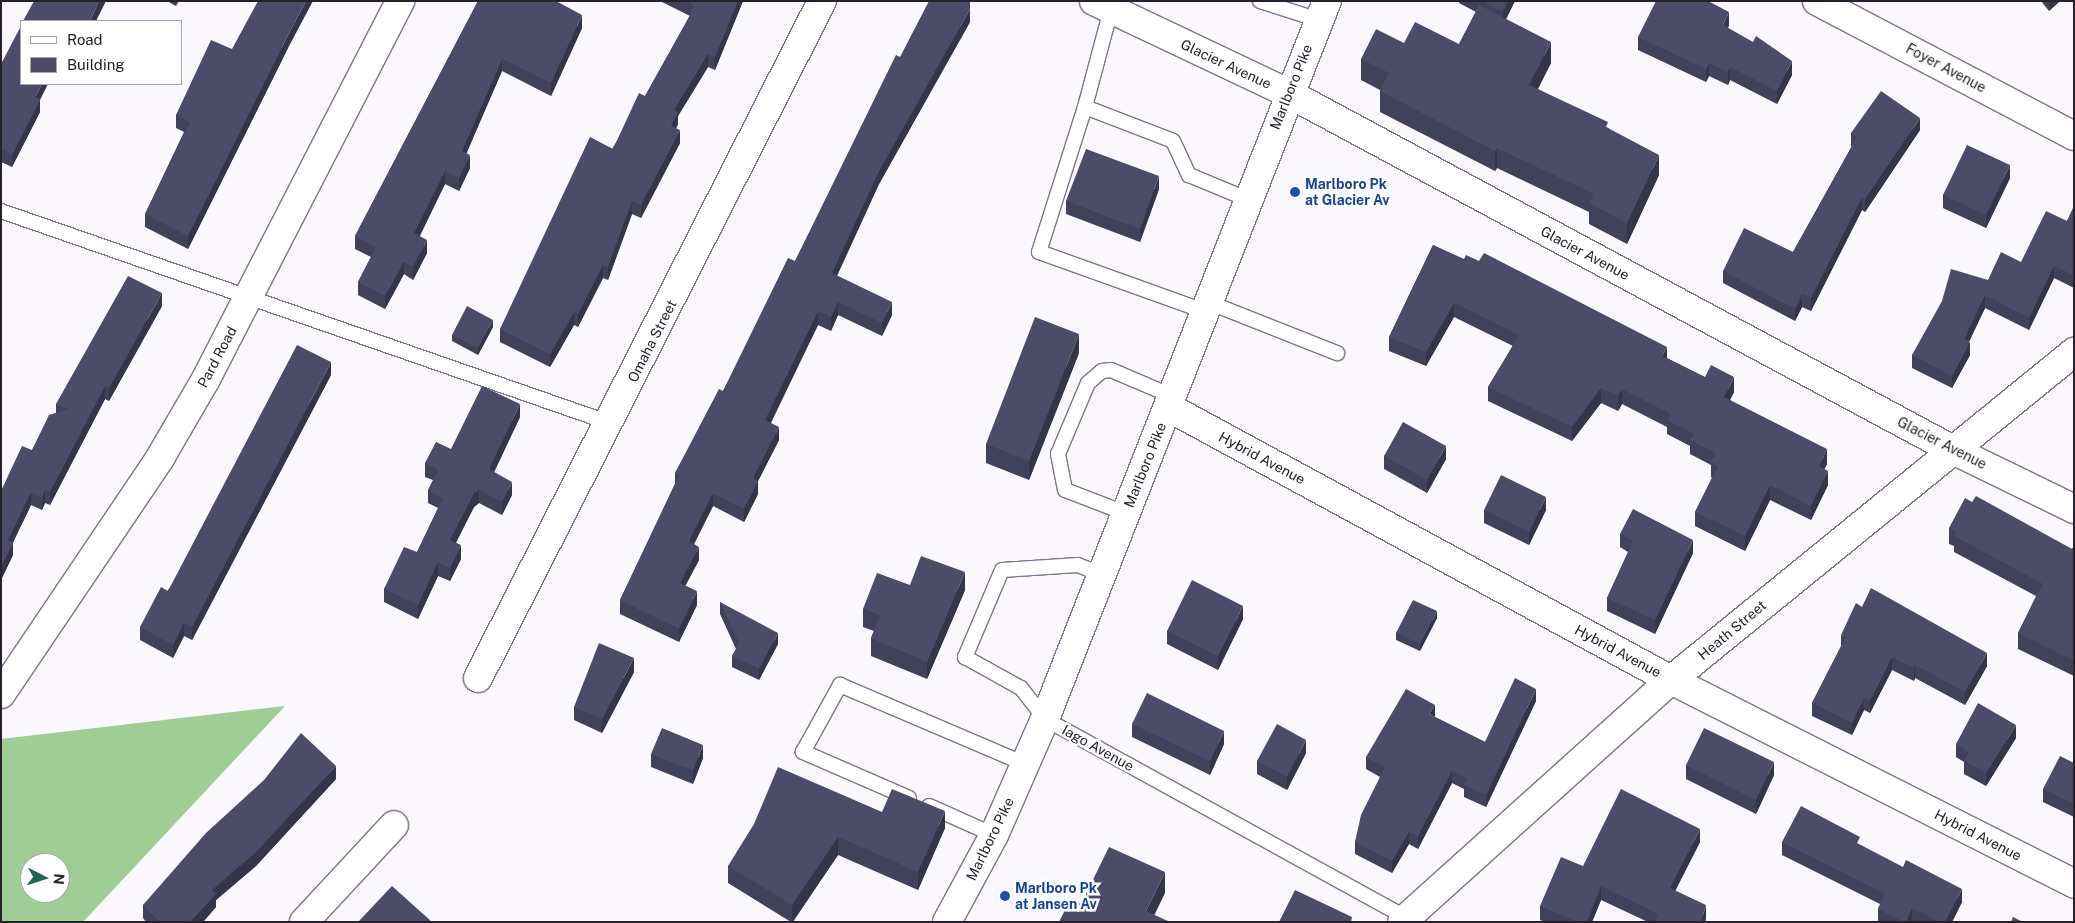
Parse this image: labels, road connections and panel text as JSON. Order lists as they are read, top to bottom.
{
  "streets": {
    "street": [
      "Glacier Avenue",
      "Foyer Avenue",
      "Marlboro Pike",
      "Omaha Street",
      "Pard Road",
      "Hybrid Avenue",
      "Heath Street"
    ],
    "lane": ["Iago Avenue"]
  },
  "crossings": [
    ["Glacier Avenue", "Marlboro Pike"],
    ["Glacier Avenue", "Heath Street"],
    ["Marlboro Pike", "Hybrid Avenue"],
    ["Marlboro Pike", "Iago Avenue"],
    ["Hybrid Avenue", "Heath Street"],
    ["Heath Street", "Iago Avenue"]
  ],
  "places": ["Marlboro Pk at Glacier Av", "Marlboro Pk at Jansen Av"],
  "legend": ["Road", "Building"],
  "north": "right"
}
